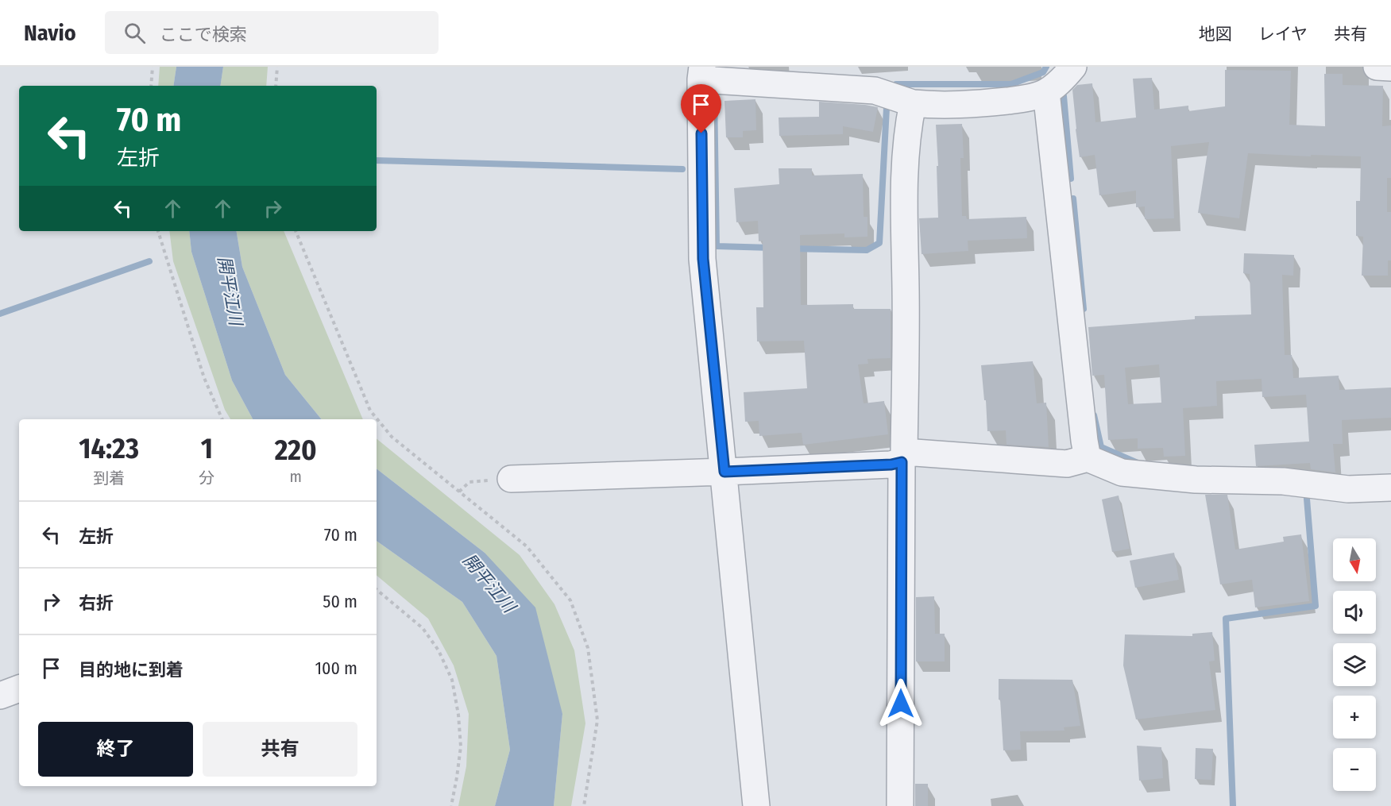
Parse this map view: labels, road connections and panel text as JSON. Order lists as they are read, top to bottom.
{
  "water": ["開平江川"],
  "north": "bottom",
  "page": {
    "header": "Navio",
    "search": "ここで検索",
    "nav": ["地図", "レイヤ", "共有"],
    "turn": ["70 m", "左折"],
    "eta": [
      "14:23",
      "到着",
      "1",
      "分",
      "220",
      "m"
    ],
    "list": [
      {
        "name": "左折",
        "value": "70 m"
      },
      {
        "name": "右折",
        "value": "50 m"
      },
      {
        "name": "目的地に到着",
        "value": "100 m"
      }
    ],
    "map_buttons": ["+", "−"],
    "buttons": ["終了", "共有"]
  }
}
